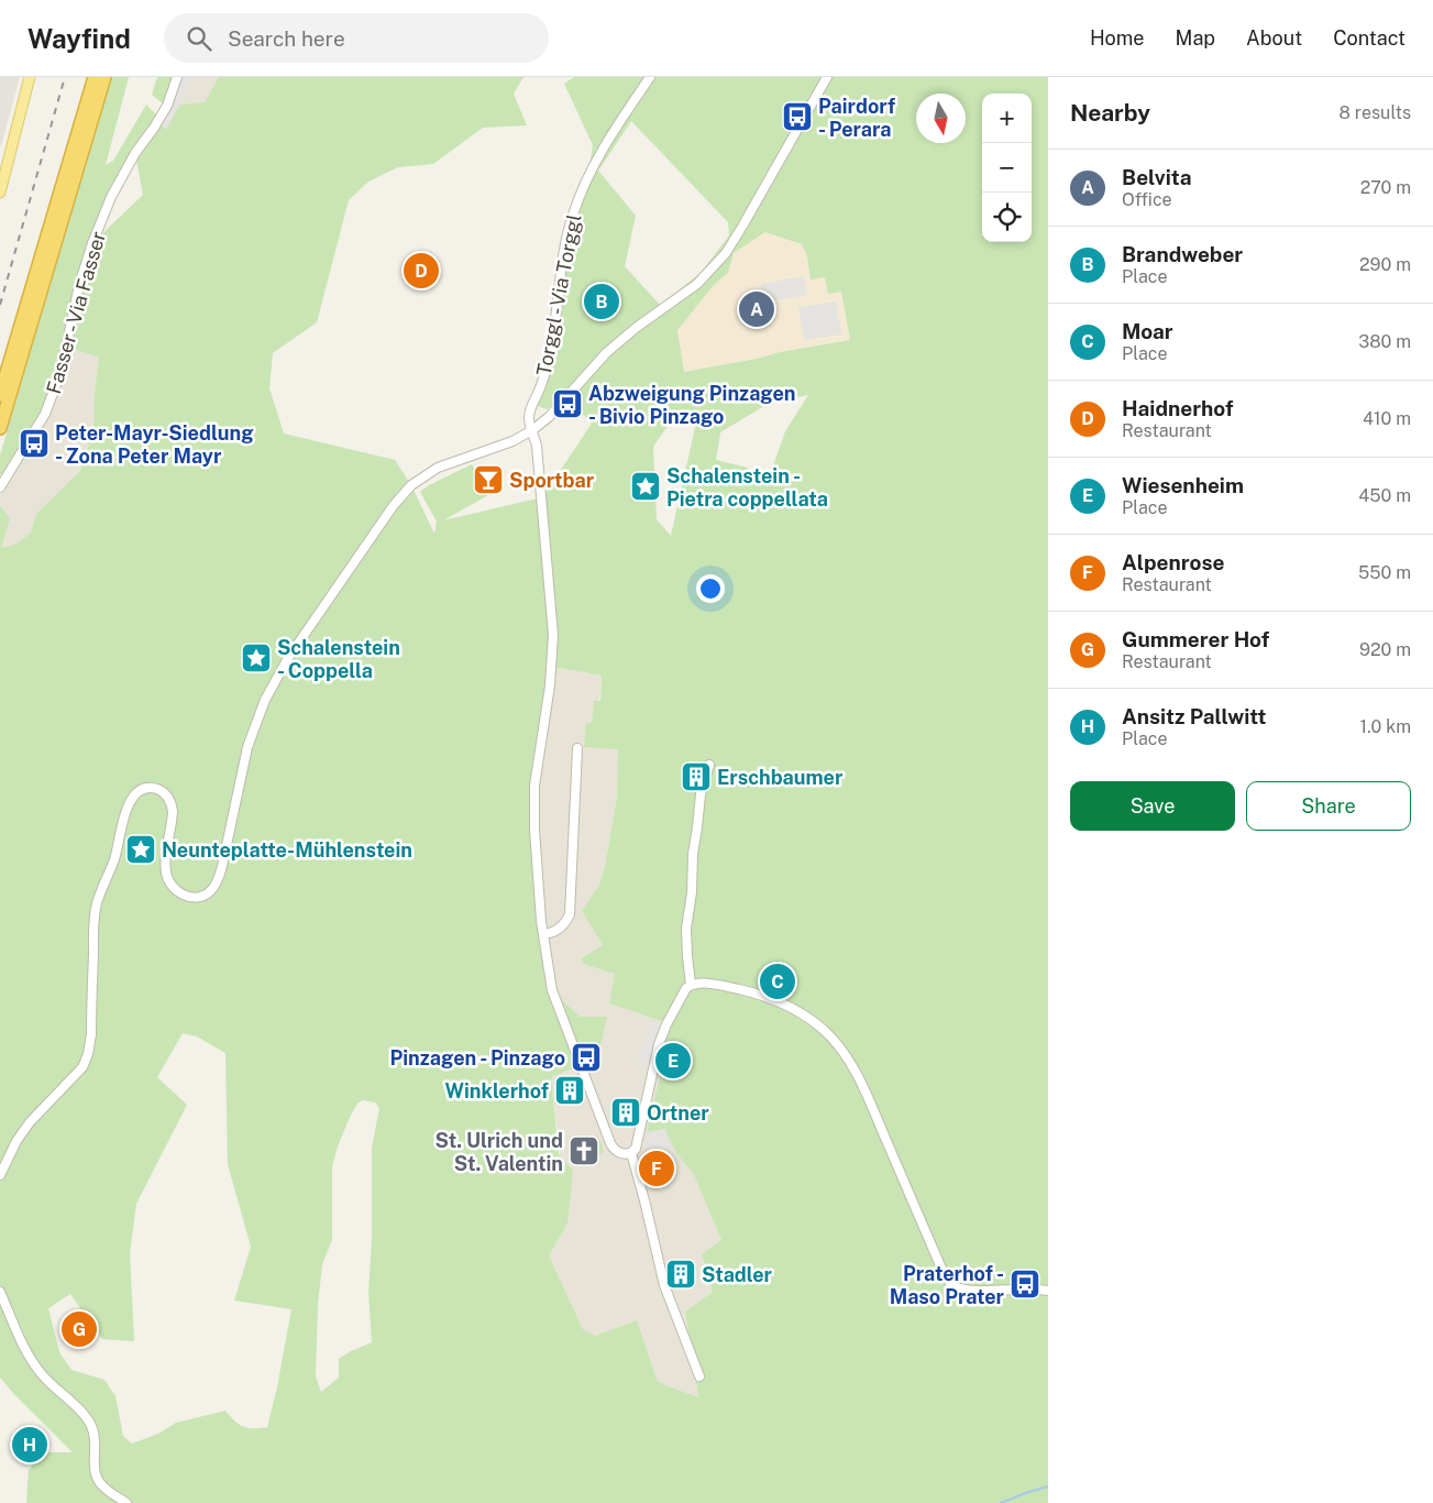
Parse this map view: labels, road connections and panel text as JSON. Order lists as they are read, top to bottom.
{
  "streets": {
    "street": ["Torggl - Via Torggl", "Fasser - Via Fasser"]
  },
  "places": {
    "bus stop": [
      "Pairdorf - Perara",
      "Abzweigung Pinzagen - Bivio Pinzago",
      "Peter-Mayr-Siedlung - Zona Peter Mayr",
      "Pinzagen - Pinzago",
      "Praterhof - Maso Prater"
    ],
    "bar": ["Sportbar"],
    "place": ["Schalenstein - Pietra coppellata", "Schalenstein - Coppella", "Neunteplatte-Mühlenstein"],
    "building": [
      "Erschbaumer",
      "Winklerhof",
      "Ortner",
      "Stadler"
    ],
    "church": ["St. Ulrich und St. Valentin"]
  },
  "north": "bottom",
  "page": {
    "header": "Wayfind",
    "search": "Search here",
    "nav": [
      "Home",
      "Map",
      "About",
      "Contact"
    ],
    "heading": ["Nearby", "8 results"],
    "map_buttons": ["+", "−"],
    "list": [
      {
        "mark": "A",
        "name": "Belvita",
        "note": "Office",
        "value": "270 m"
      },
      {
        "mark": "B",
        "name": "Brandweber",
        "note": "Place",
        "value": "290 m"
      },
      {
        "mark": "C",
        "name": "Moar",
        "note": "Place",
        "value": "380 m"
      },
      {
        "mark": "D",
        "name": "Haidnerhof",
        "note": "Restaurant",
        "value": "410 m"
      },
      {
        "mark": "E",
        "name": "Wiesenheim",
        "note": "Place",
        "value": "450 m"
      },
      {
        "mark": "F",
        "name": "Alpenrose",
        "note": "Restaurant",
        "value": "550 m"
      },
      {
        "mark": "G",
        "name": "Gummerer Hof",
        "note": "Restaurant",
        "value": "920 m"
      },
      {
        "mark": "H",
        "name": "Ansitz Pallwitt",
        "note": "Place",
        "value": "1.0 km"
      }
    ],
    "pins": [
      "D",
      "B",
      "A",
      "C",
      "E",
      "F",
      "G",
      "H"
    ],
    "buttons": ["Save", "Share"]
  }
}
